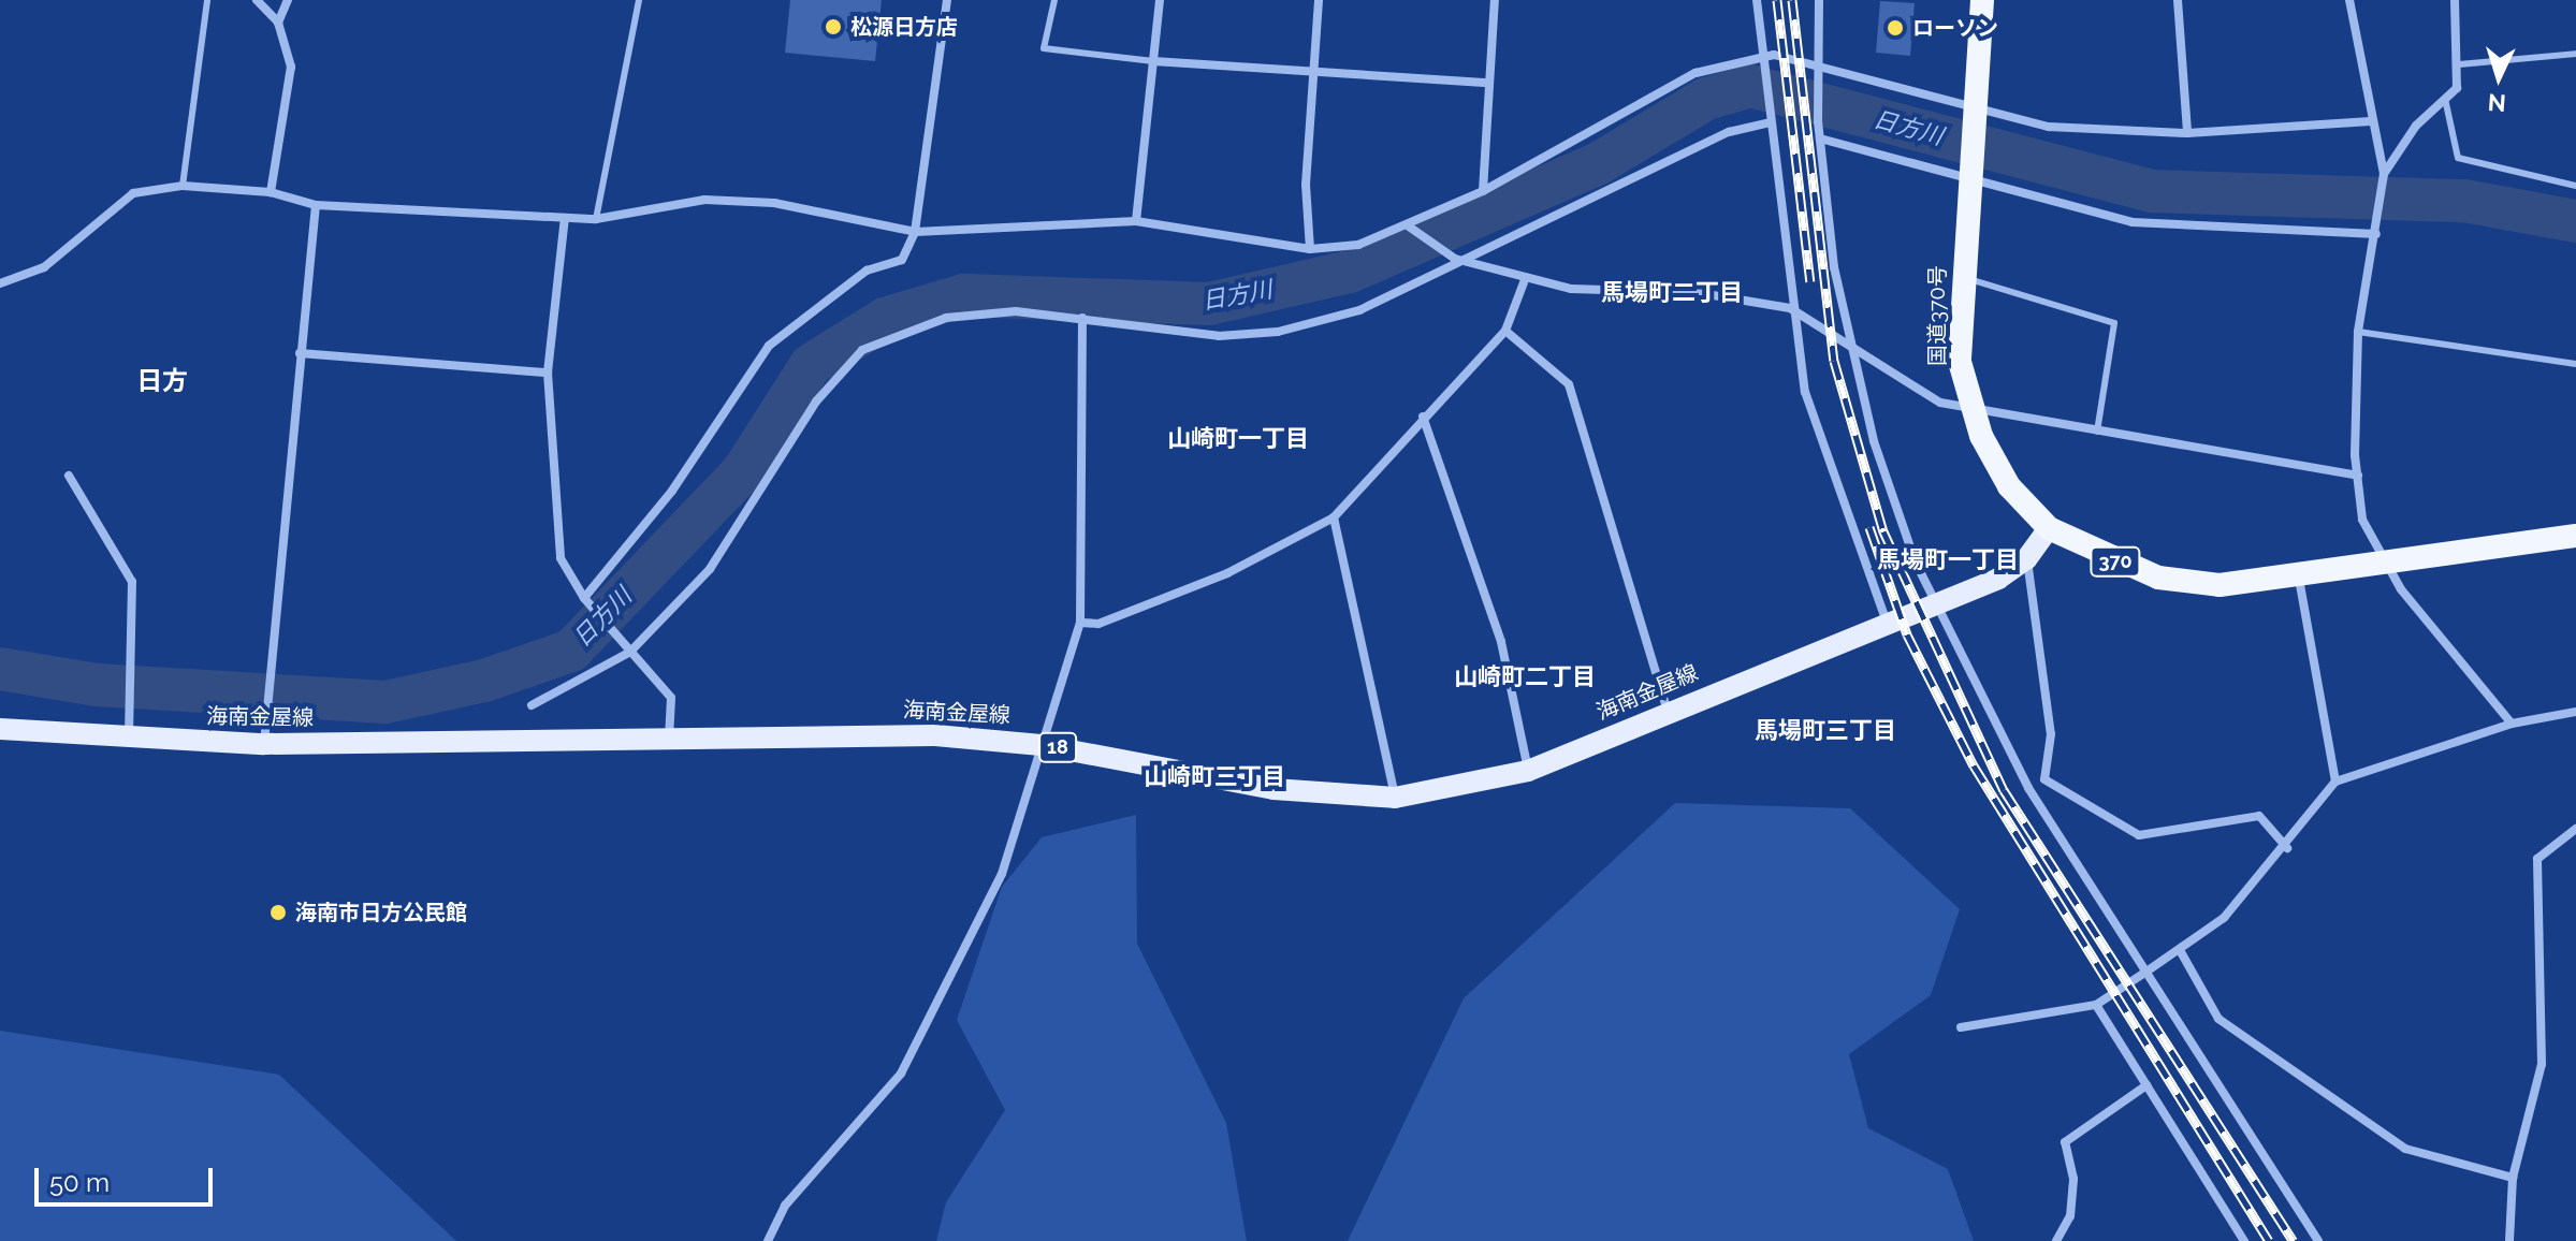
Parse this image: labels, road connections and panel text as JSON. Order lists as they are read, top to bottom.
{
  "streets": {
    "highway": ["国道370号", "370"],
    "main road": ["海南金屋線", "18"]
  },
  "crossings": [
    ["国道370号", "海南金屋線"]
  ],
  "districts": [
    "馬場町二丁目",
    "日方",
    "山崎町一丁目",
    "馬場町一丁目",
    "山崎町二丁目",
    "馬場町三丁目",
    "山崎町三丁目"
  ],
  "water": ["日方川"],
  "places": ["松源日方店", "ローソン", "海南市日方公民館"],
  "scale_bar": "50 m",
  "north": "bottom"
}
